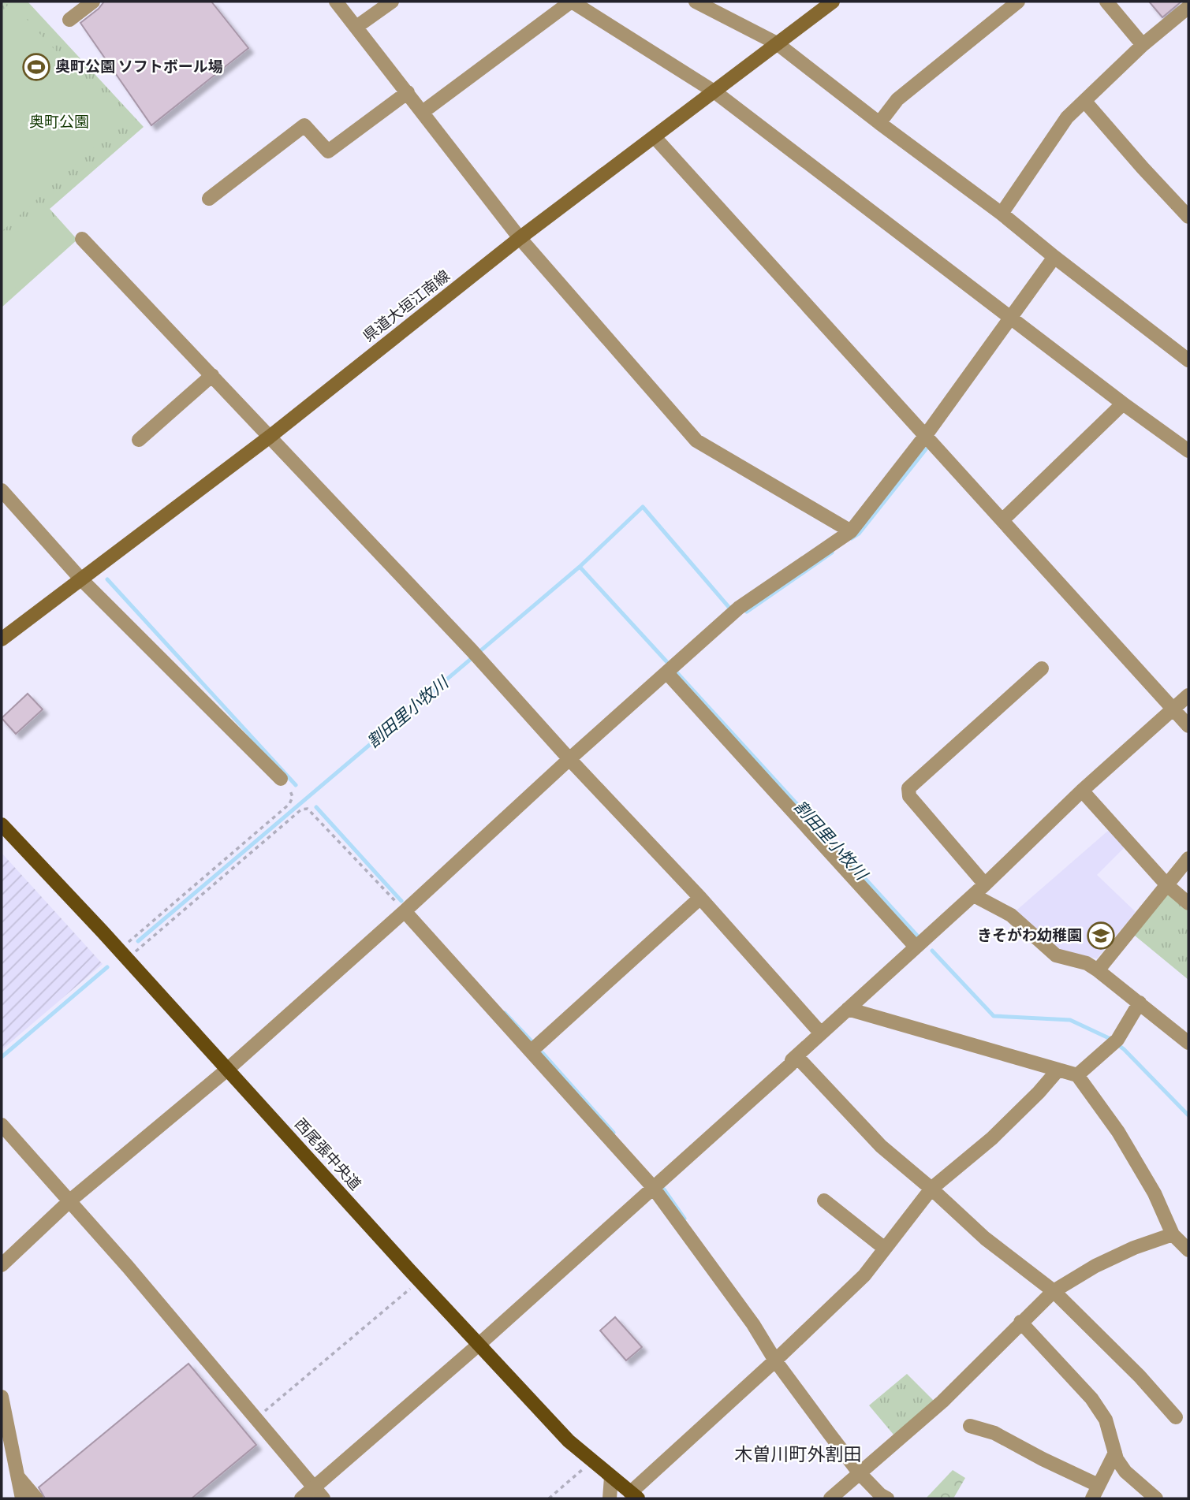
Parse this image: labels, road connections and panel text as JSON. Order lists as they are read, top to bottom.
{
  "streets": {
    "main road": ["県道大垣江南線", "西尾張中央道"]
  },
  "districts": ["木曽川町外割田"],
  "water": ["割田里小牧川"],
  "parks": ["奥町公園"],
  "places": {
    "sports": ["奥町公園 ソフトボール場"],
    "school or university": ["きそがわ幼稚園"]
  }
}
